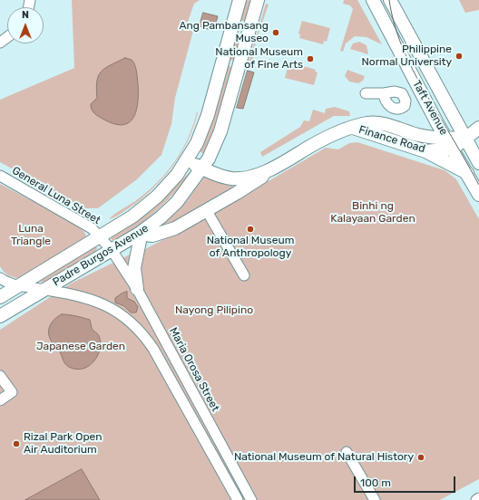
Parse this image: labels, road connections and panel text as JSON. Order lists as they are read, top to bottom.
{
  "streets": {
    "main road": ["Taft Avenue", "Finance Road", "Padre Burgos Avenue"],
    "street": ["General Luna Street", "Maria Orosa Street"]
  },
  "crossings": [
    ["Taft Avenue", "Finance Road"],
    ["Finance Road", "Padre Burgos Avenue"],
    ["General Luna Street", "Padre Burgos Avenue"],
    ["General Luna Street", "Maria Orosa Street"],
    ["Padre Burgos Avenue", "Maria Orosa Street"]
  ],
  "parks": [
    "Binhi ng Kalayaan Garden",
    "Luna Triangle",
    "Nayong Pilipino",
    "Japanese Garden"
  ],
  "places": [
    "Ang Pambansang Museo",
    "Philippine Normal University",
    "National Museum of Fine Arts",
    "National Museum of Anthropology",
    "Rizal Park Open Air Auditorium",
    "National Museum of Natural History"
  ],
  "scale_bar": "100 m",
  "north": "top"
}
